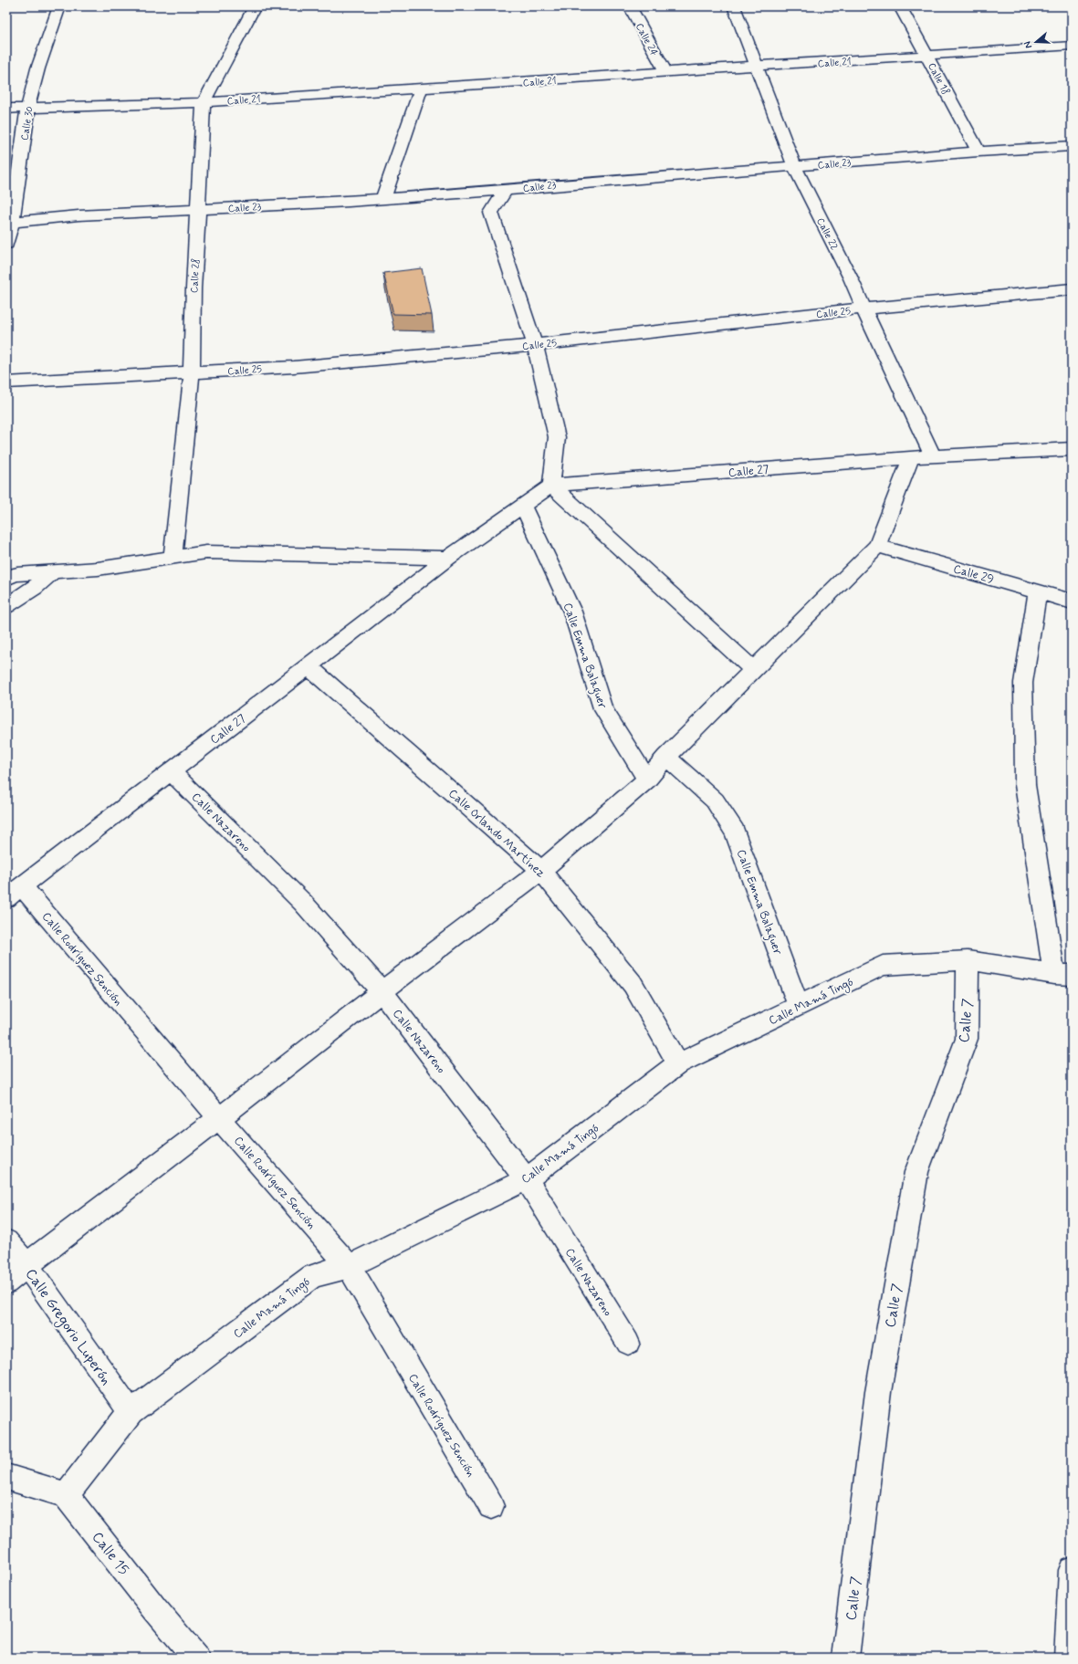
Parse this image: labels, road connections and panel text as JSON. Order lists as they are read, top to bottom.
{
  "streets": {
    "street": [
      "Calle 24",
      "Calle 21",
      "Calle 18",
      "Calle 30",
      "Calle 23",
      "Calle 22",
      "Calle 28",
      "Calle 25",
      "Calle 27",
      "Calle 29",
      "Calle Emma Balaguer",
      "Calle Nazareno",
      "Calle Orlando Martínez",
      "Calle Rodríguez Sención",
      "Calle Mamá Tingó",
      "Calle 7",
      "Calle Gregorio Luperón",
      "Calle 15"
    ]
  },
  "crossings": [
    ["Calle 24", "Calle 21"],
    ["Calle 21", "Calle 18"],
    ["Calle 21", "Calle 30"],
    ["Calle 21", "Calle 22"],
    ["Calle 21", "Calle 28"],
    ["Calle 18", "Calle 23"],
    ["Calle 30", "Calle 23"],
    ["Calle 23", "Calle 22"],
    ["Calle 23", "Calle 28"],
    ["Calle 22", "Calle 25"],
    ["Calle 22", "Calle 27"],
    ["Calle 28", "Calle 25"],
    ["Calle 27", "Calle Emma Balaguer"],
    ["Calle 27", "Calle Nazareno"],
    ["Calle 27", "Calle Orlando Martínez"],
    ["Calle 27", "Calle Rodríguez Sención"],
    ["Calle Emma Balaguer", "Calle Mamá Tingó"],
    ["Calle Nazareno", "Calle Mamá Tingó"],
    ["Calle Orlando Martínez", "Calle Mamá Tingó"],
    ["Calle Rodríguez Sención", "Calle Mamá Tingó"],
    ["Calle Mamá Tingó", "Calle 7"],
    ["Calle Mamá Tingó", "Calle Gregorio Luperón"],
    ["Calle Mamá Tingó", "Calle 15"]
  ],
  "north": "left"
}
